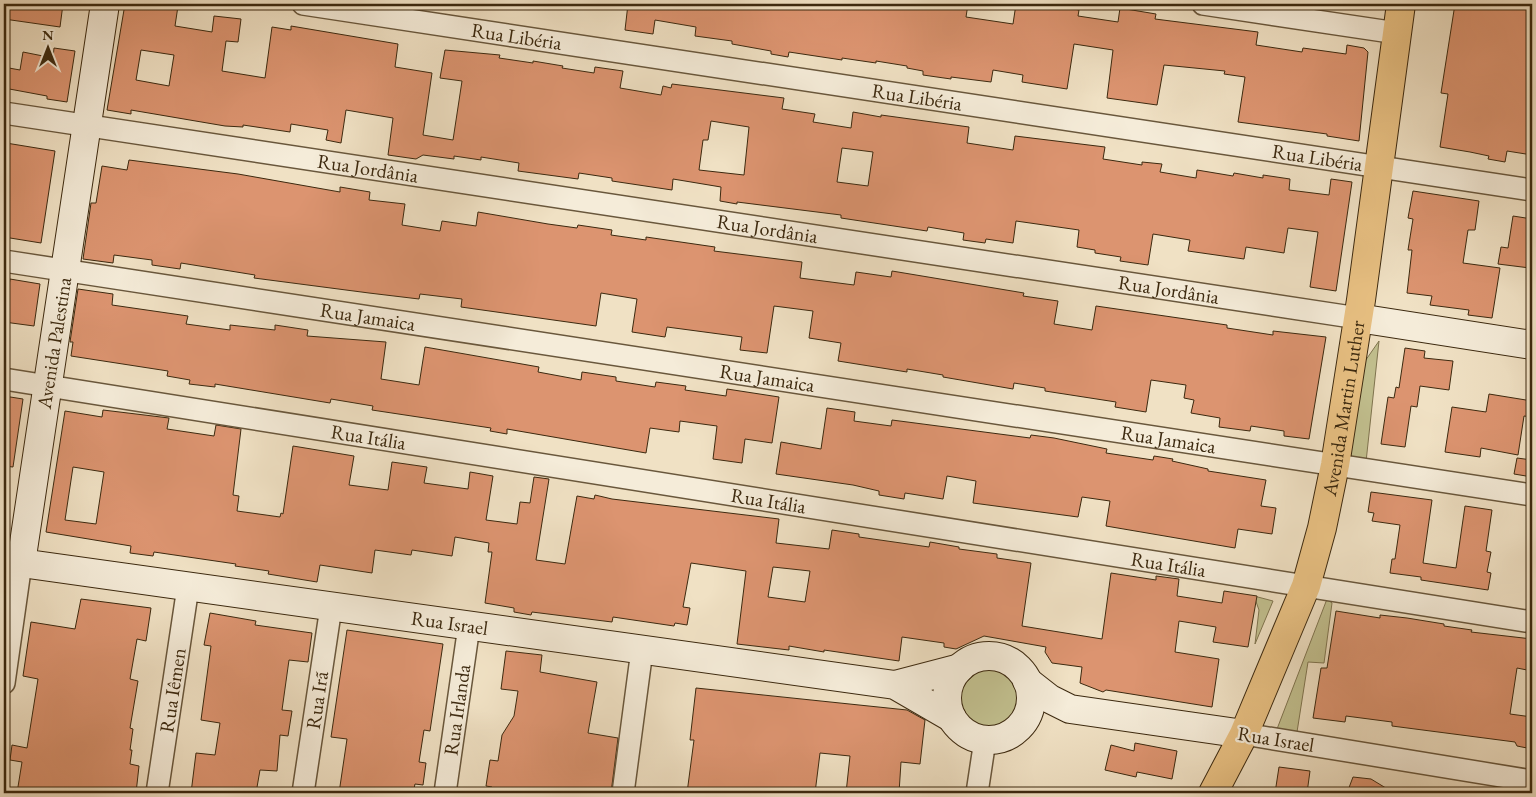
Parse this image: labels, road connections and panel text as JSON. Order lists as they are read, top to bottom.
{
  "streets": {
    "main road": ["Avenida Martin Luther"],
    "street": [
      "Rua Libéria",
      "Rua Jordânia",
      "Rua Jamaica",
      "Avenida Palestina",
      "Rua Itália",
      "Rua Israel",
      "Rua Iêmen",
      "Rua Irã",
      "Rua Irlanda"
    ]
  },
  "crossings": [
    ["Rua Libéria", "Avenida Martin Luther"],
    ["Rua Jordânia", "Avenida Palestina"],
    ["Rua Jordânia", "Avenida Martin Luther"],
    ["Rua Jamaica", "Avenida Palestina"],
    ["Rua Jamaica", "Avenida Martin Luther"],
    ["Avenida Palestina", "Rua Itália"],
    ["Avenida Palestina", "Rua Israel"],
    ["Avenida Martin Luther", "Rua Itália"],
    ["Avenida Martin Luther", "Rua Israel"],
    ["Rua Israel", "Rua Iêmen"],
    ["Rua Israel", "Rua Irã"],
    ["Rua Israel", "Rua Irlanda"]
  ],
  "north": "top"
}
